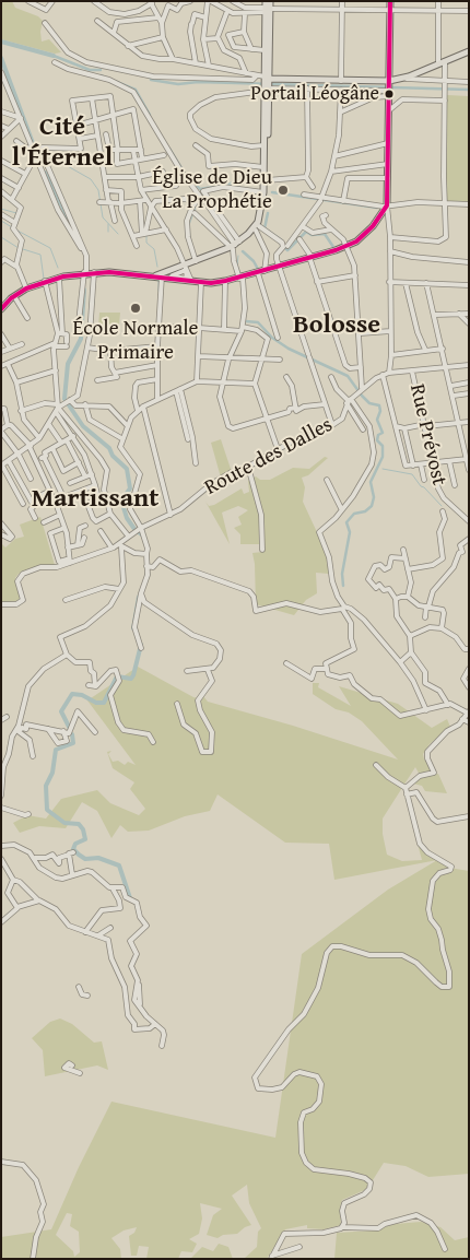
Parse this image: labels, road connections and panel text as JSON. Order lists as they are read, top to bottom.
{
  "streets": {
    "street": ["Rue Prévost", "Route des Dalles"]
  },
  "crossings": [
    ["Rue Prévost", "Route des Dalles"]
  ],
  "districts": ["Cité l'Éternel", "Bolosse", "Martissant"],
  "places": ["Portail Léogâne", "Église de Dieu La Prophétie", "École Normale Primaire"]
}
